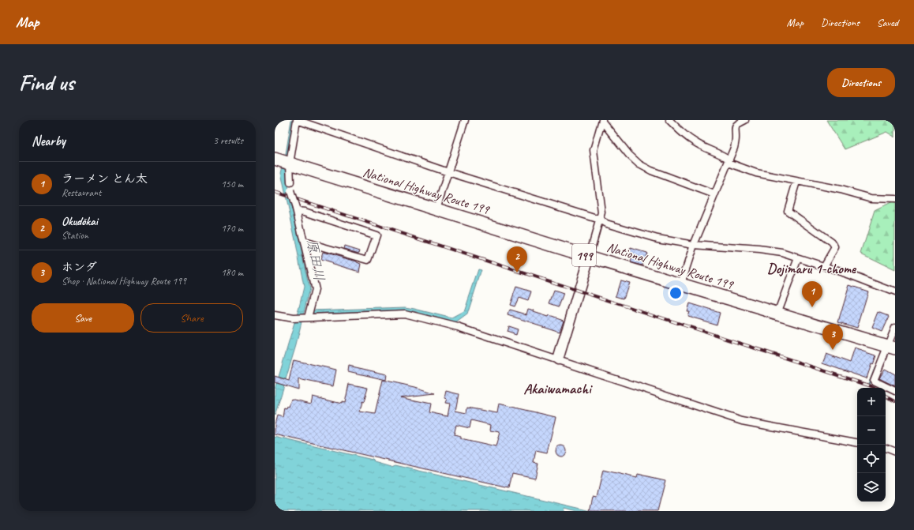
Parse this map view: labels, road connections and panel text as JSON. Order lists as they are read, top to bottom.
{
  "streets": {
    "highway": ["National Highway Route 199", "199"]
  },
  "districts": ["Dojimaru 1-chome", "Akaiwamachi"],
  "water": ["原田川"],
  "page": {
    "header": "Map",
    "nav": ["Map", "Directions", "Saved"],
    "buttons": [
      "Directions",
      ["Save", "Share"]
    ],
    "title": "Find us",
    "heading": ["Nearby", "3 results"],
    "list": [
      {
        "mark": "1",
        "name": "ラーメン とん太",
        "note": "Restaurant",
        "value": "150 m"
      },
      {
        "mark": "2",
        "name": "Okudōkai",
        "note": "Station",
        "value": "170 m"
      },
      {
        "mark": "3",
        "name": "ホンダ",
        "note": "Shop · National Highway Route 199",
        "value": "180 m"
      }
    ],
    "pins": ["2", "1", "3"],
    "map_buttons": ["+", "−"]
  }
}
